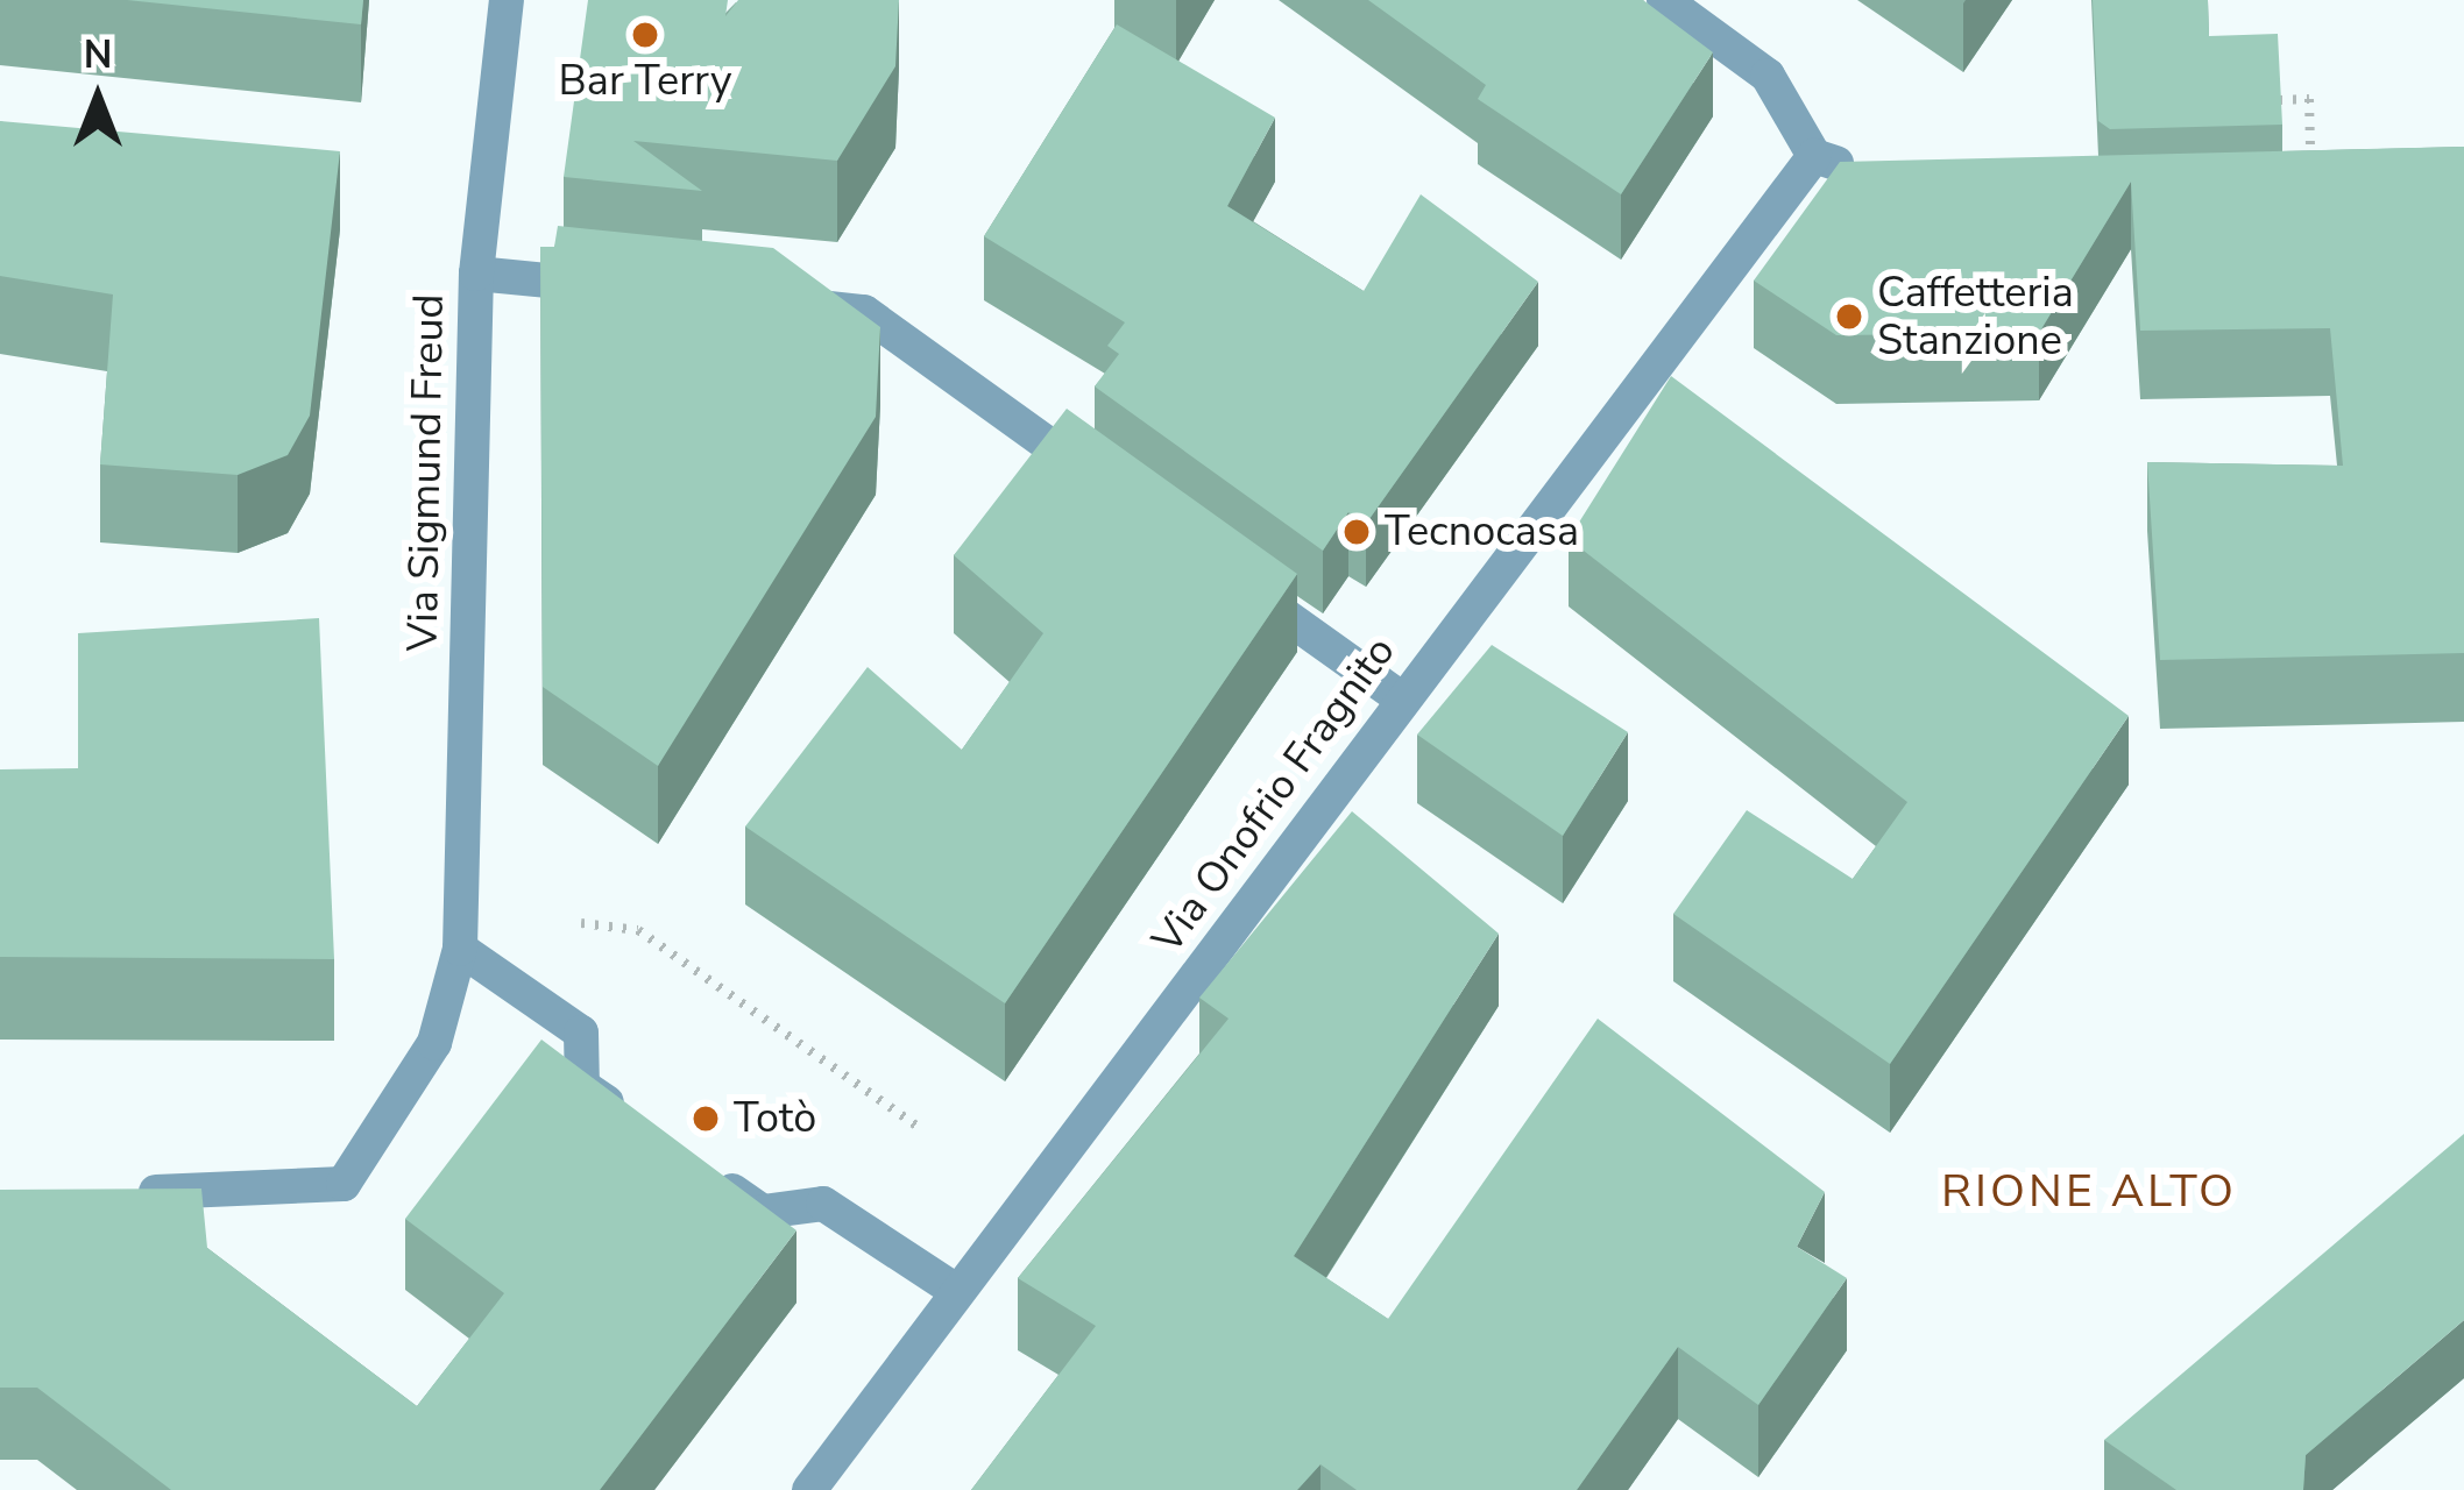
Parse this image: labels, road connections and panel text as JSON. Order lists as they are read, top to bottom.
{
  "streets": {
    "street": ["Via Sigmund Freud", "Via Onofrio Fragnito"]
  },
  "districts": ["RIONE ALTO"],
  "places": [
    "Bar Terry",
    "Caffetteria Stanzione",
    "Tecnocasa",
    "Totò"
  ],
  "north": "top"
}
